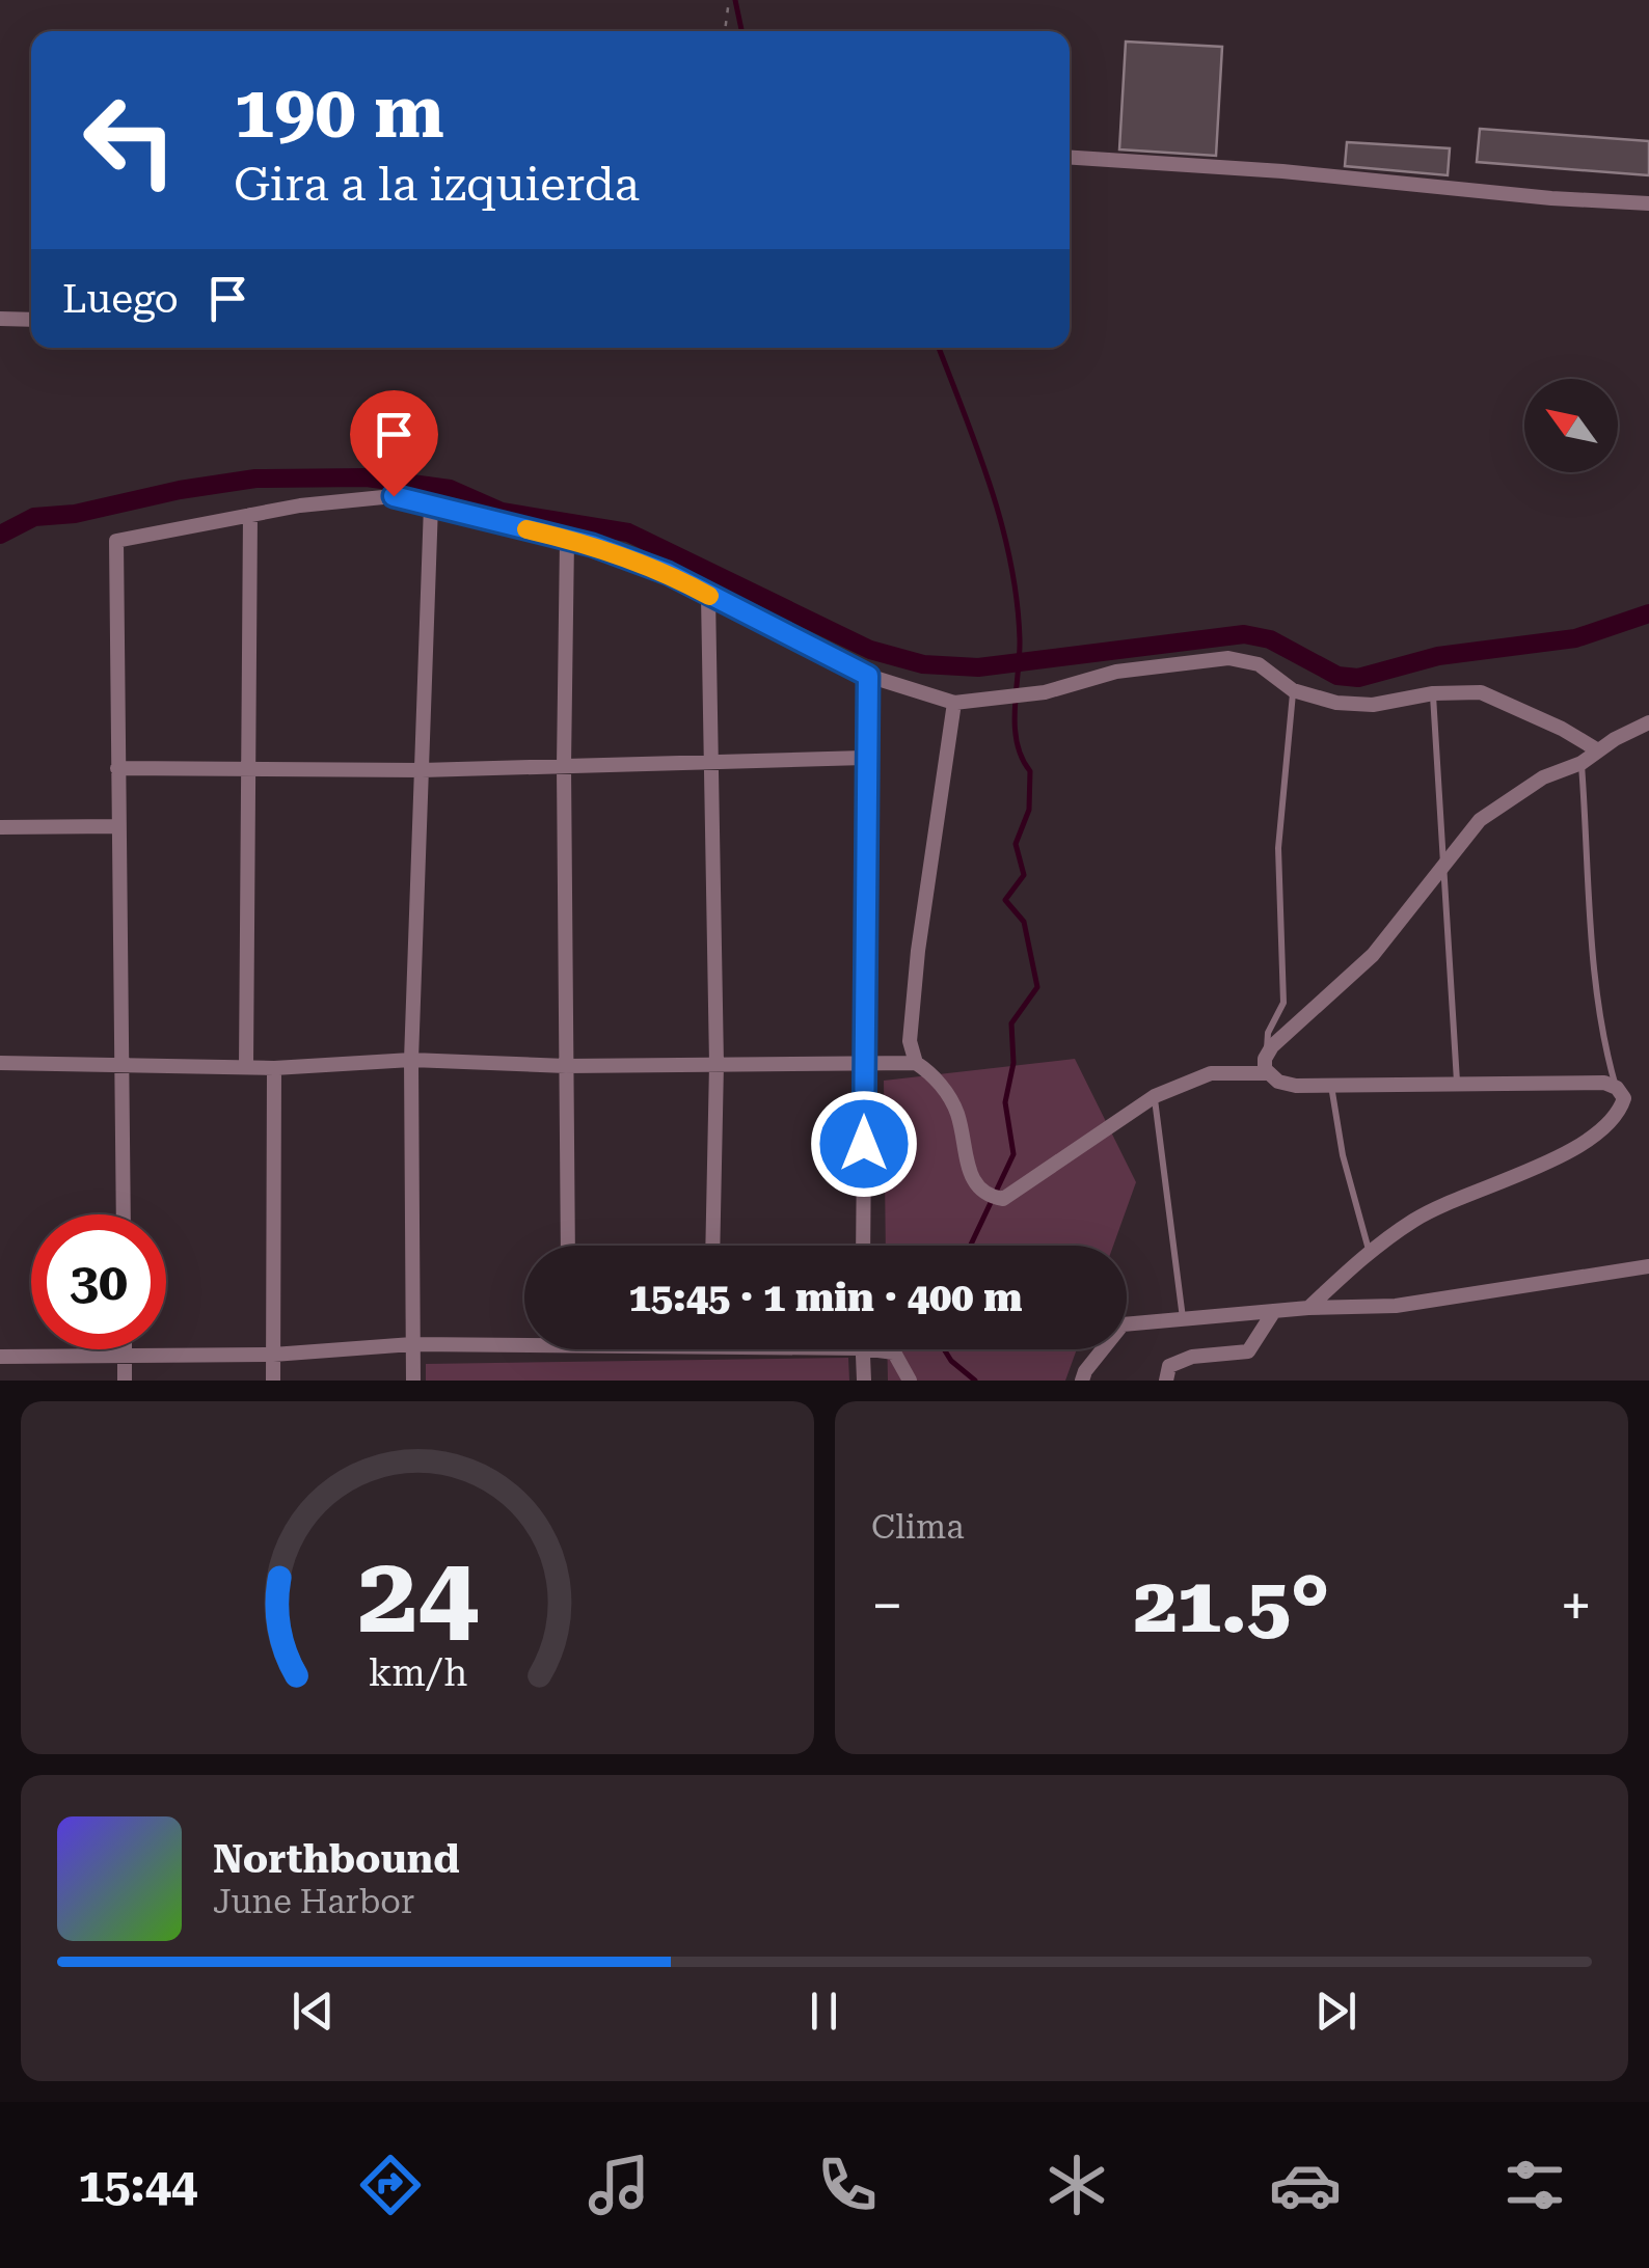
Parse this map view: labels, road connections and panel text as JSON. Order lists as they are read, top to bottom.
{
  "north": "top left",
  "page": {
    "turn": ["190 m", "Gira a la izquierda"],
    "then": "Luego",
    "limit": "30",
    "trip": "15:45 · 1 min · 400 m",
    "tile": "Clima",
    "heat": ["−", "21.5°", "+"],
    "song": ["Northbound", "June Harbor"],
    "tabs": "15:44",
    "gauge": ["24", "km/h"]
  }
}
